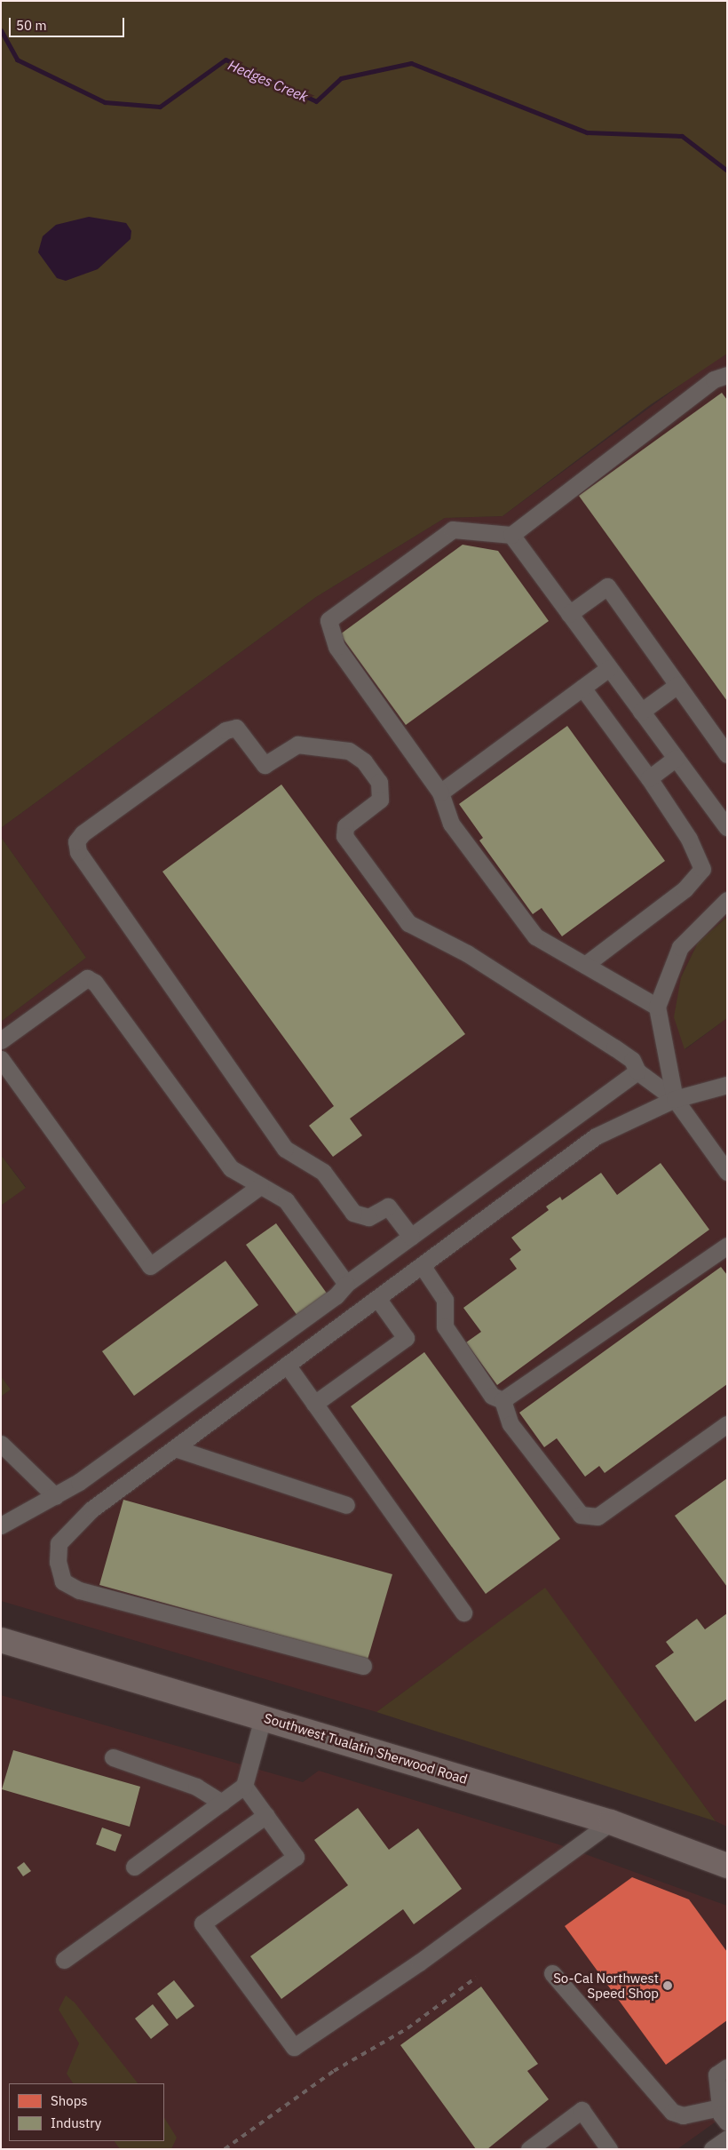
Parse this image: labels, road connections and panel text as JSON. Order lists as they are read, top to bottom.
{
  "streets": {
    "highway": ["Southwest Tualatin Sherwood Road"]
  },
  "water": ["Hedges Creek"],
  "places": ["So-Cal Northwest Speed Shop"],
  "legend": ["Shops", "Industry"],
  "scale_bar": "50 m"
}
